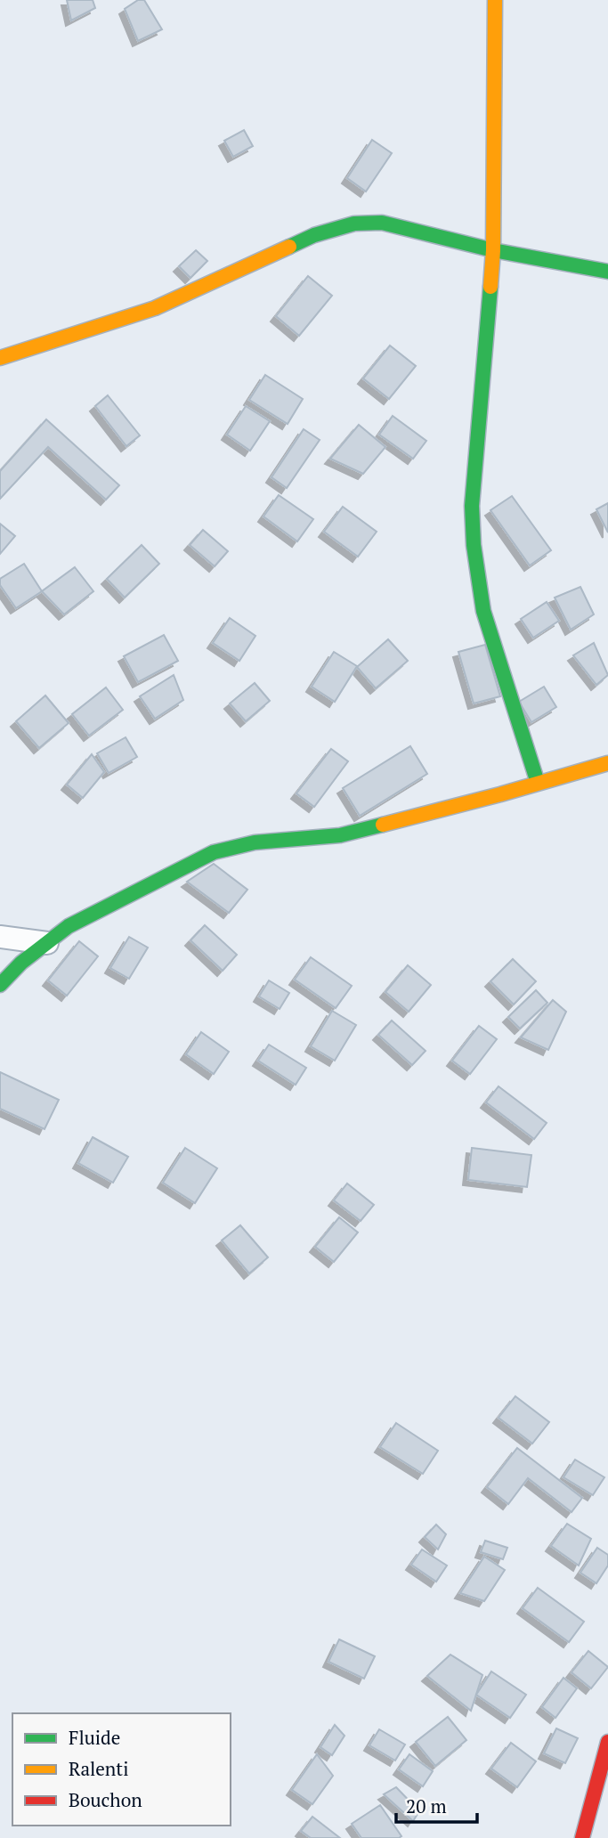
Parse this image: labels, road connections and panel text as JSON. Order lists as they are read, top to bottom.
{
  "legend": ["Fluide", "Ralenti", "Bouchon"],
  "scale_bar": "20 m"
}
